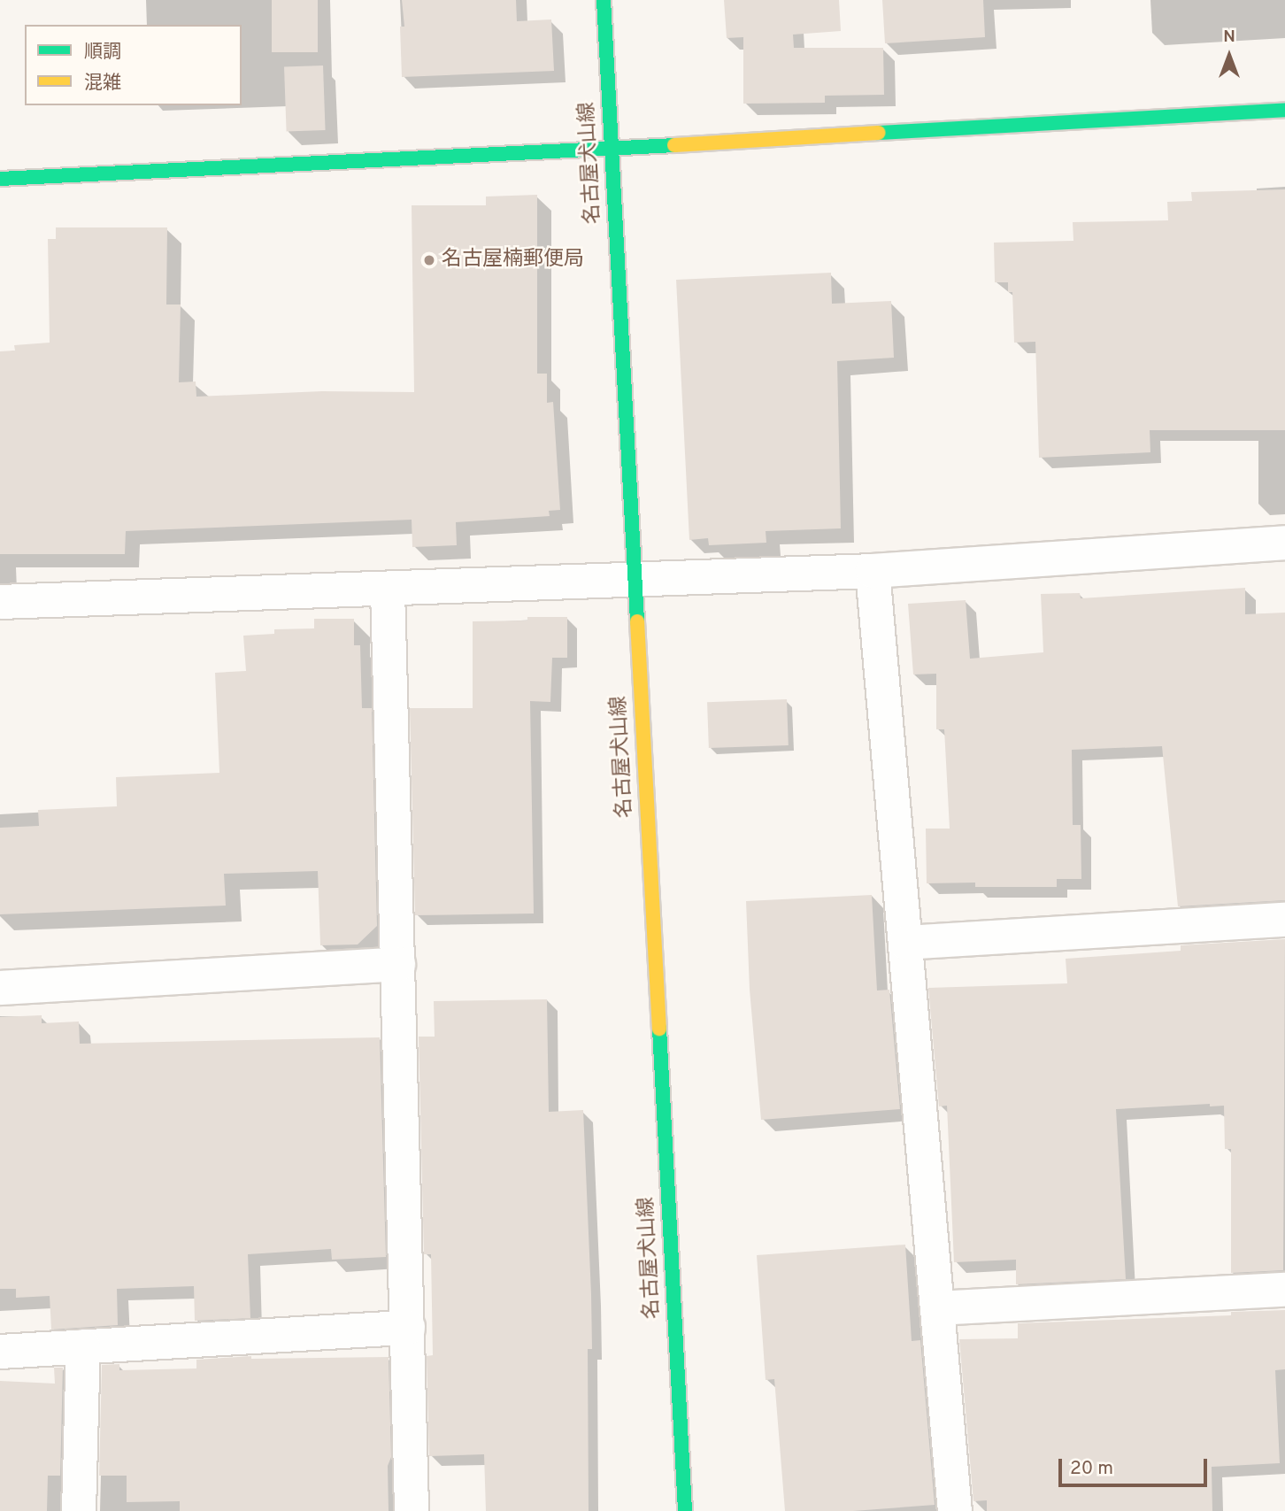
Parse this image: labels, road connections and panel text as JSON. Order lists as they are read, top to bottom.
{
  "streets": {
    "main road": ["名古屋犬山線"]
  },
  "places": ["名古屋楠郵便局"],
  "legend": ["順調", "混雑"],
  "scale_bar": "20 m",
  "north": "top"
}
